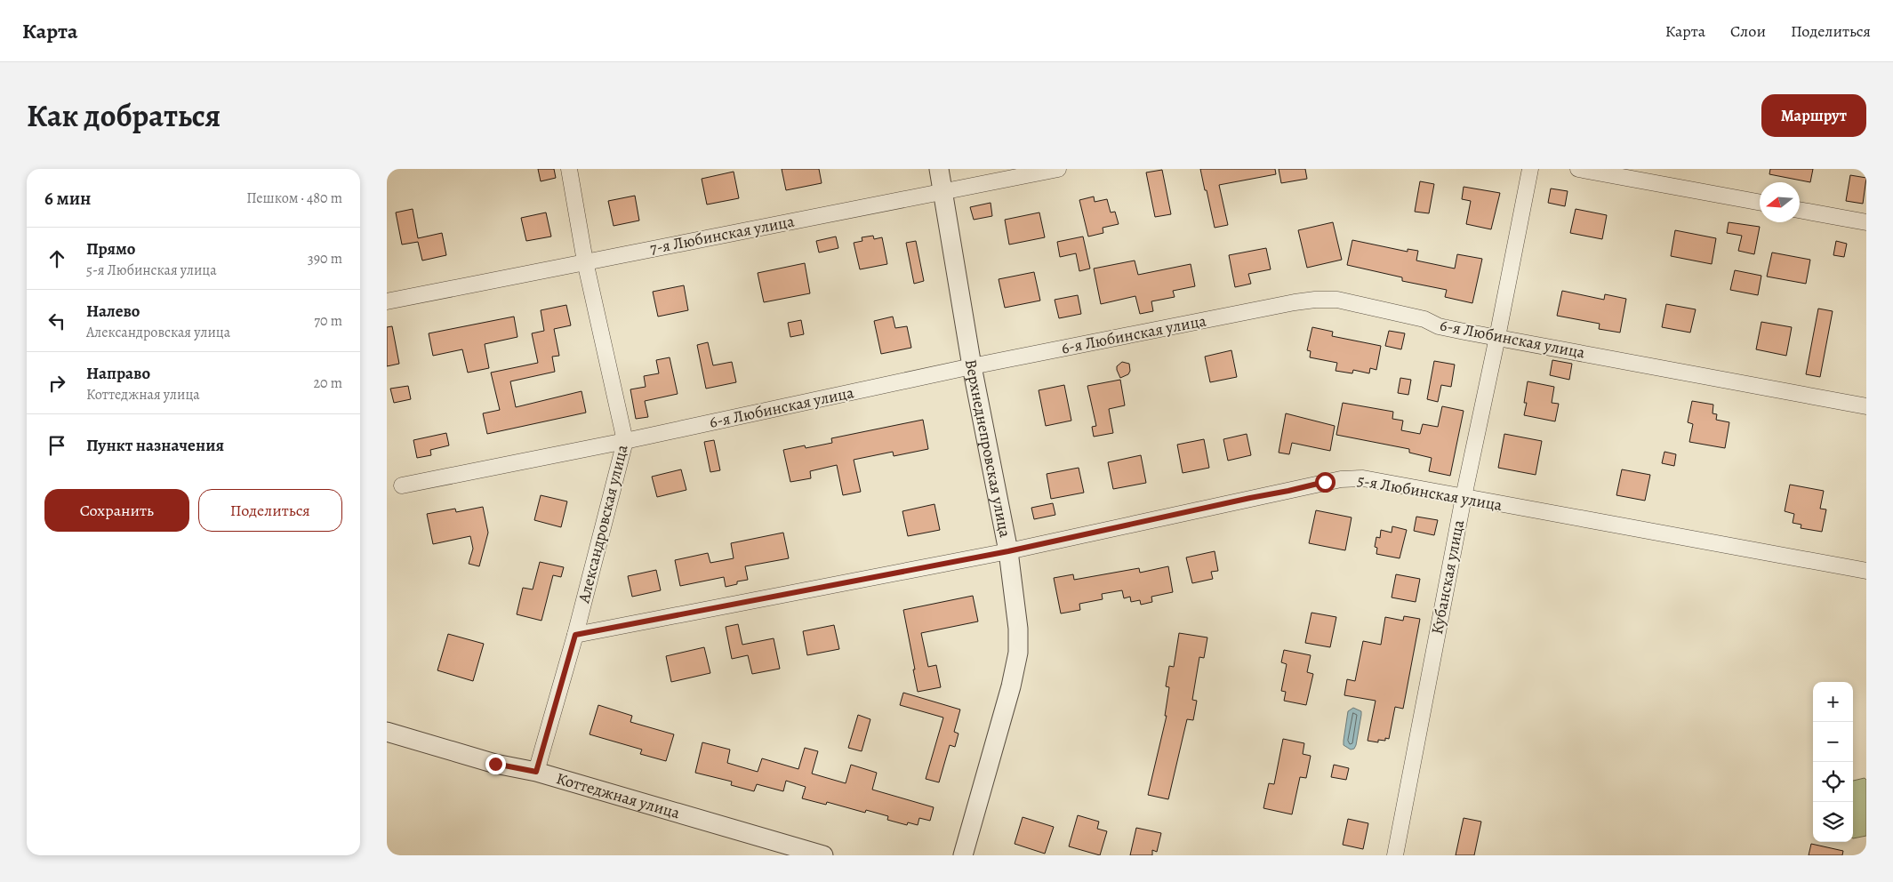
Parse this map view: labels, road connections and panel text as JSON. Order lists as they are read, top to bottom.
{
  "streets": {
    "street": [
      "7-я Любинская улица",
      "6-я Любинская улица",
      "Верхнеднепровская улица",
      "5-я Любинская улица",
      "Александровская улица",
      "Кубанская улица",
      "Коттеджная улица"
    ]
  },
  "crossings": [
    ["7-я Любинская улица", "Верхнеднепровская улица"],
    ["7-я Любинская улица", "Александровская улица"],
    ["6-я Любинская улица", "Верхнеднепровская улица"],
    ["6-я Любинская улица", "Александровская улица"],
    ["6-я Любинская улица", "Кубанская улица"],
    ["Верхнеднепровская улица", "5-я Любинская улица"],
    ["5-я Любинская улица", "Александровская улица"],
    ["5-я Любинская улица", "Кубанская улица"],
    ["Александровская улица", "Коттеджная улица"]
  ],
  "north": "left",
  "page": {
    "header": "Карта",
    "nav": ["Карта", "Слои", "Поделиться"],
    "title": "Как добраться",
    "buttons": [
      "Маршрут",
      ["Сохранить", "Поделиться"]
    ],
    "heading": ["6 мин", "Пешком · 480 m"],
    "list": [
      ["Прямо", "5-я Любинская улица", "390 m"],
      ["Налево", "Александровская улица", "70 m"],
      ["Направо", "Коттеджная улица", "20 m"],
      "Пункт назначения"
    ],
    "map_buttons": ["+", "−"]
  }
}
